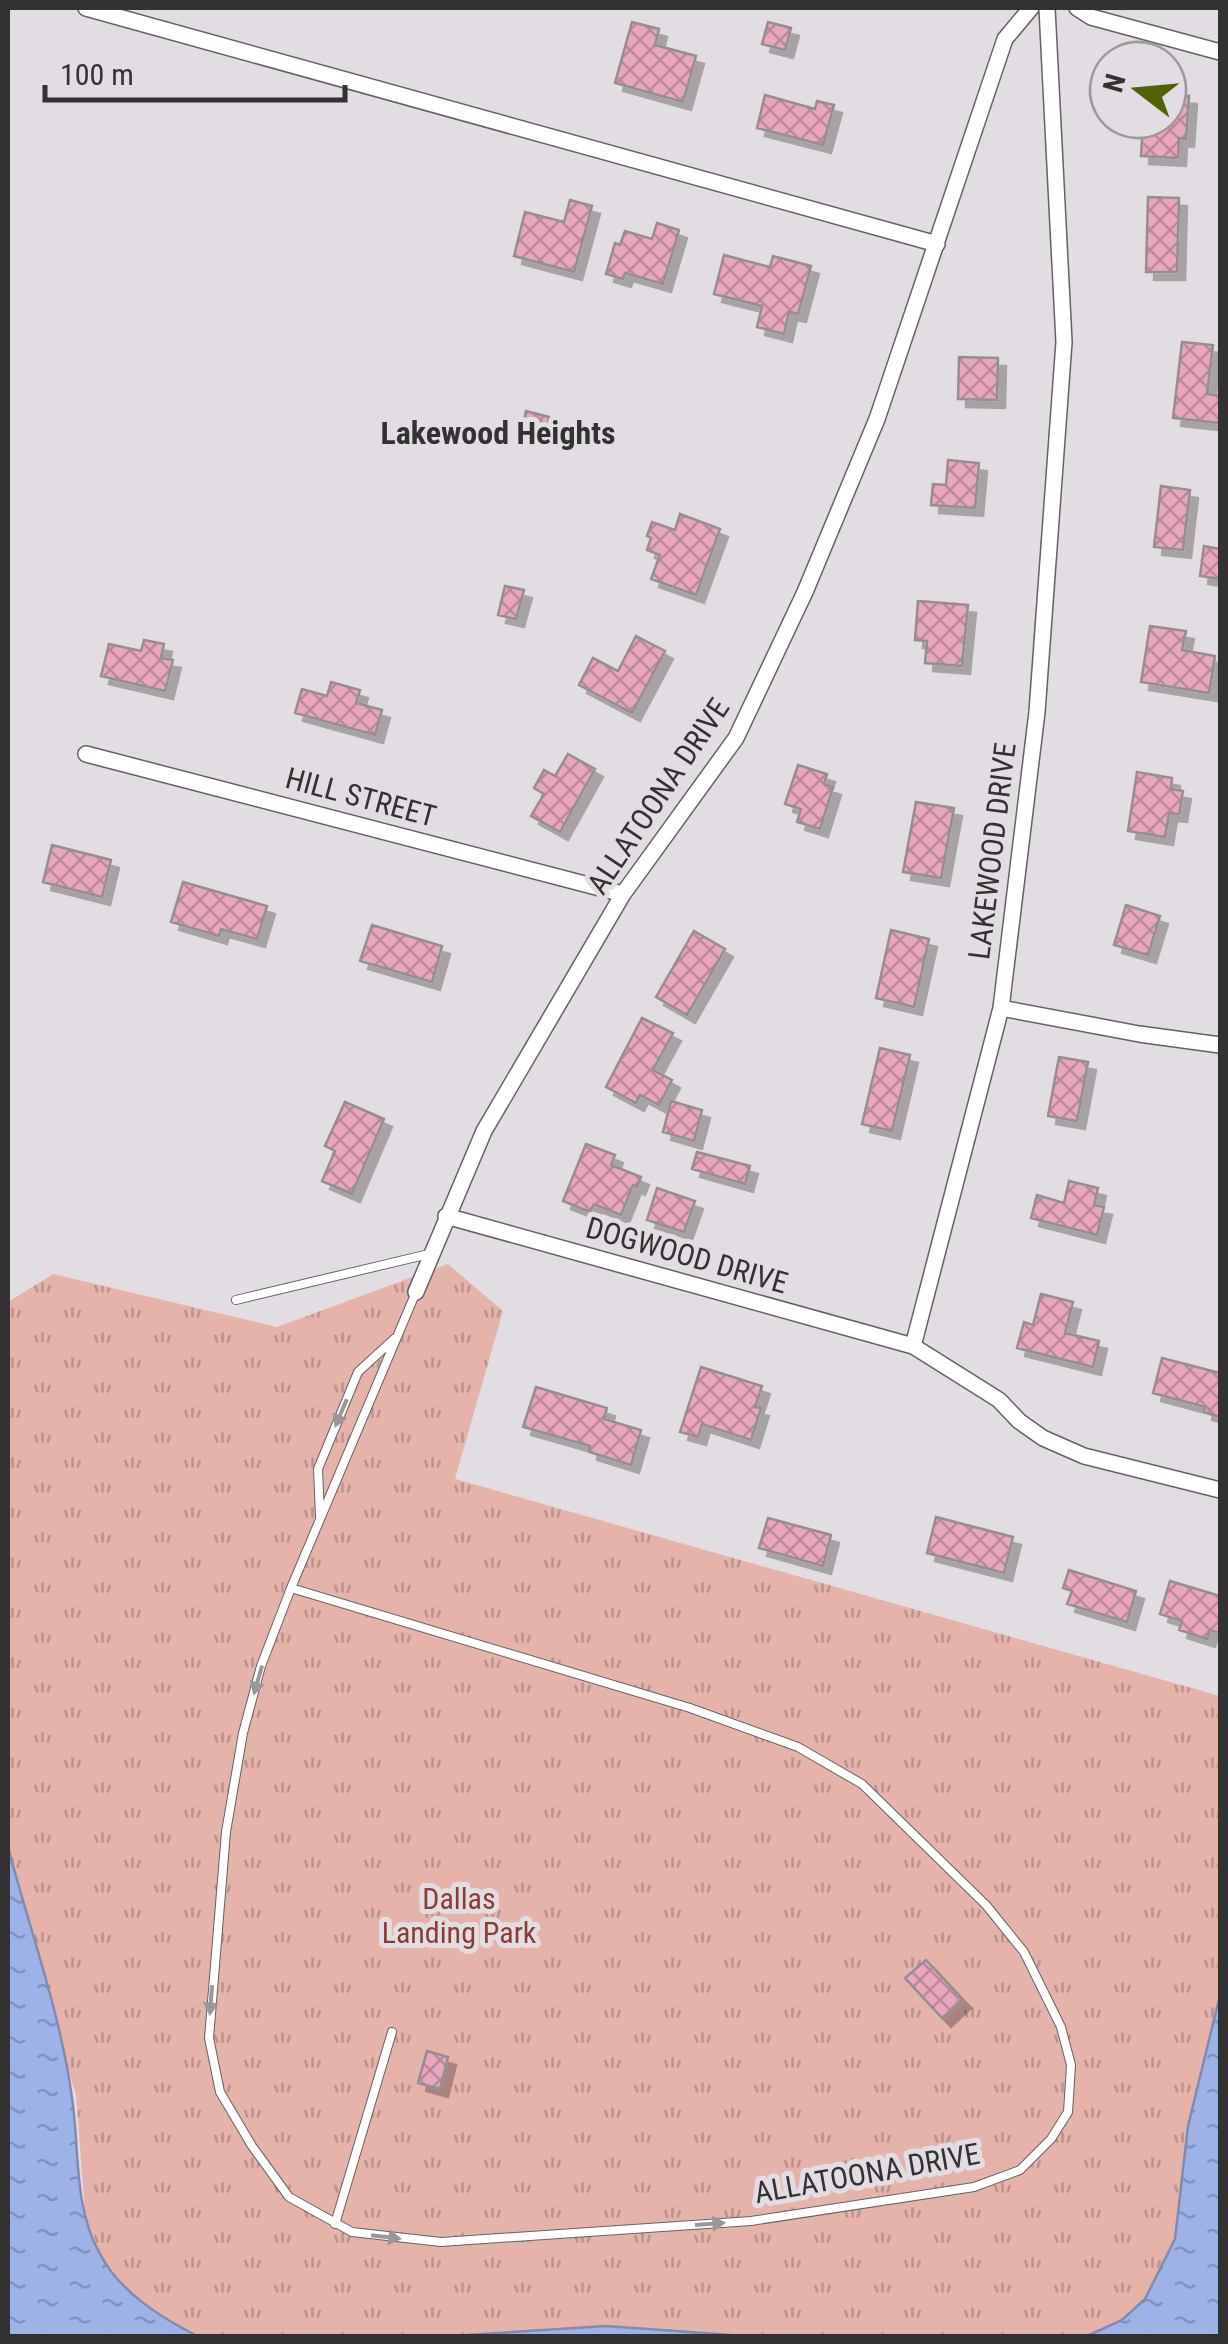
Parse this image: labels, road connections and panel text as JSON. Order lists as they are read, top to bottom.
{
  "streets": {
    "street": [
      "ALLATOONA DRIVE",
      "HILL STREET",
      "LAKEWOOD DRIVE",
      "DOGWOOD DRIVE"
    ]
  },
  "crossings": [
    ["ALLATOONA DRIVE", "HILL STREET"],
    ["ALLATOONA DRIVE", "DOGWOOD DRIVE"],
    ["LAKEWOOD DRIVE", "DOGWOOD DRIVE"]
  ],
  "districts": ["Lakewood Heights"],
  "parks": ["Dallas Landing Park"],
  "scale_bar": "100 m",
  "north": "left"
}
